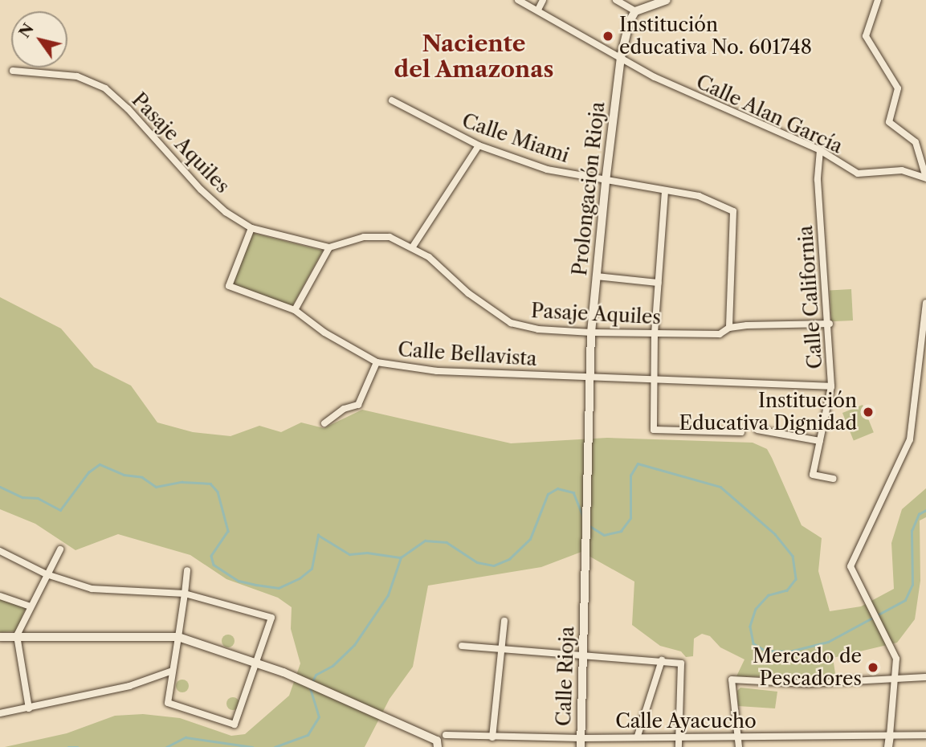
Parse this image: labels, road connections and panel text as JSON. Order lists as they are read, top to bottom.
{
  "streets": {
    "street": [
      "Calle Alan García",
      "Calle Miami",
      "Pasaje Aquiles",
      "Prolongación Rioja",
      "Calle California",
      "Calle Bellavista",
      "Calle Rioja",
      "Calle Ayacucho"
    ]
  },
  "crossings": [
    ["Calle Alan García", "Prolongación Rioja"],
    ["Calle Alan García", "Calle California"],
    ["Calle Miami", "Pasaje Aquiles"],
    ["Calle Miami", "Prolongación Rioja"],
    ["Pasaje Aquiles", "Prolongación Rioja"],
    ["Pasaje Aquiles", "Calle California"],
    ["Pasaje Aquiles", "Calle Bellavista"],
    ["Prolongación Rioja", "Calle Bellavista"],
    ["Prolongación Rioja", "Calle Rioja"],
    ["Calle California", "Calle Bellavista"],
    ["Calle Rioja", "Calle Ayacucho"]
  ],
  "districts": ["Naciente del Amazonas"],
  "places": ["Institución educativa No. 601748", "Institución Educativa Dignidad", "Mercado de Pescadores"],
  "north": "top left"
}
